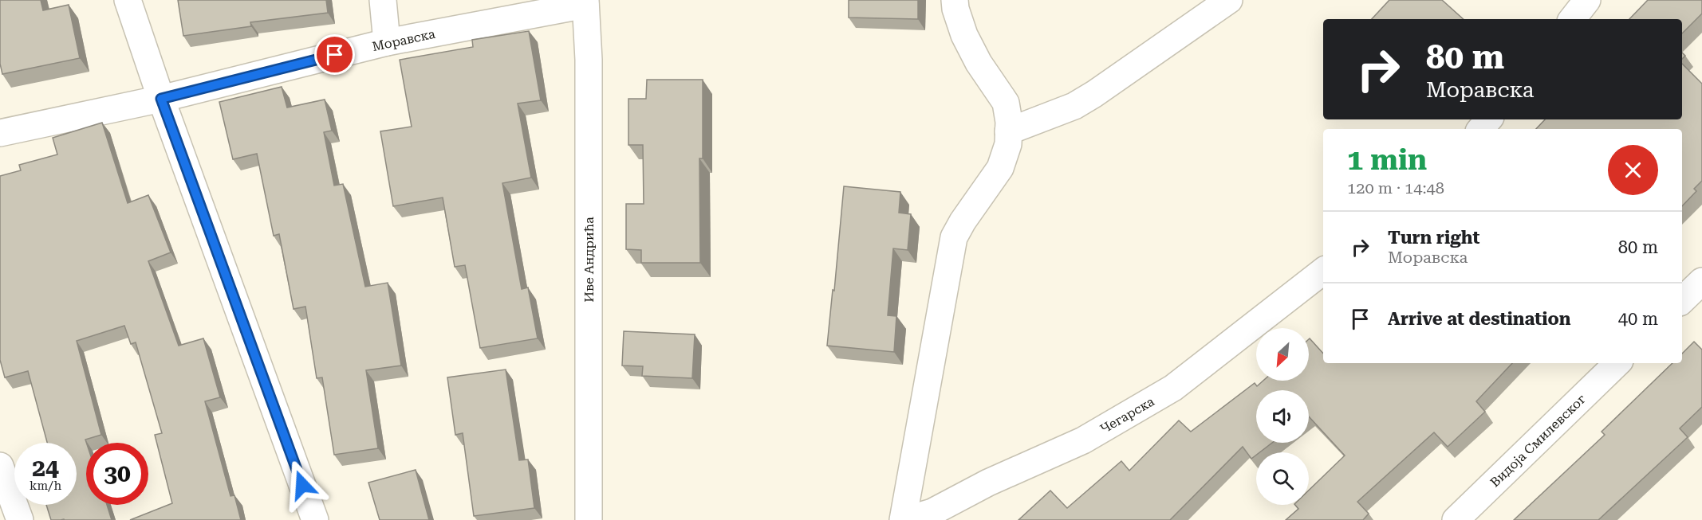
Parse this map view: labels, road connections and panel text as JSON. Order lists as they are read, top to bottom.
{
  "streets": {
    "street": [
      "Моравска",
      "Иве Андрића",
      "Чегарска",
      "Видоја Смилевског"
    ]
  },
  "crossings": [
    ["Моравска", "Иве Андрића"]
  ],
  "north": "bottom left",
  "page": {
    "turn": ["80 m", "Моравска"],
    "heading": ["1 min", "120 m · 14:48"],
    "list": [
      {
        "name": "Turn right",
        "note": "Моравска",
        "value": "80 m"
      },
      {
        "name": "Arrive at destination",
        "value": "40 m"
      }
    ],
    "speed": "24 km/h",
    "limit": "30"
  }
}
